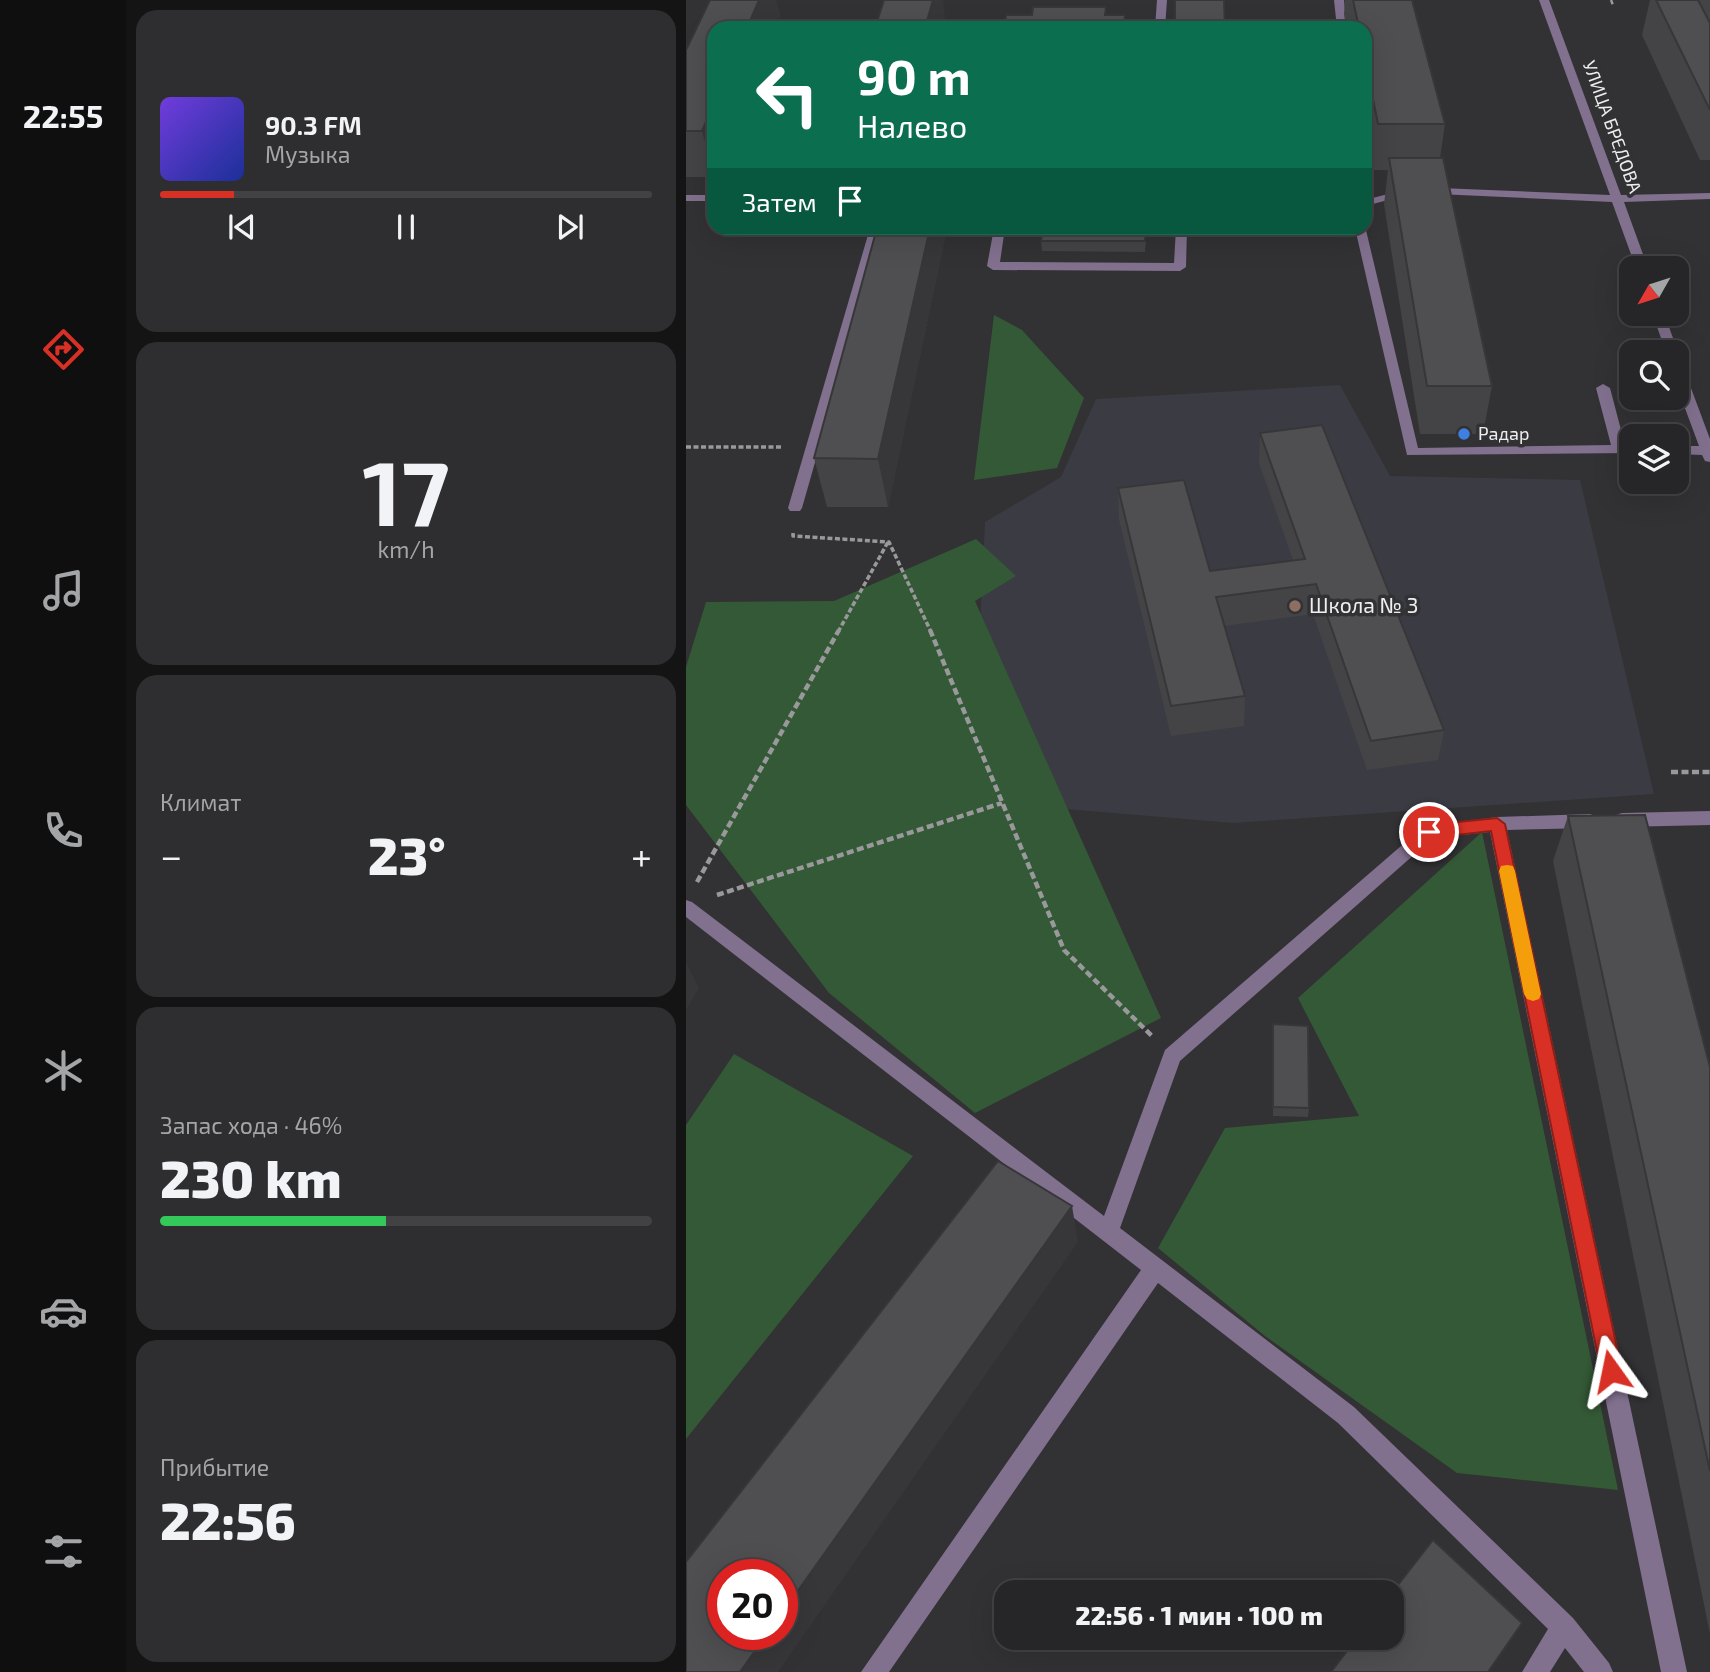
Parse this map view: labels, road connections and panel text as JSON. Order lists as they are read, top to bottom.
{
  "streets": {
    "street": ["УЛИЦА БРЕДОВА"]
  },
  "places": ["Радар", "Школа № 3"],
  "north": "bottom left",
  "page": {
    "tabs": "22:55",
    "turn": ["90 m", "Налево"],
    "song": ["90.3 FM", "Музыка"],
    "then": "Затем",
    "tile": [
      ["17", "km/h"],
      "Климат",
      ["Запас хода · 46%", "230 km"],
      ["Прибытие", "22:56"]
    ],
    "heat": ["−", "23°", "+"],
    "limit": "20",
    "trip": "22:56 · 1 мин · 100 m"
  }
}
